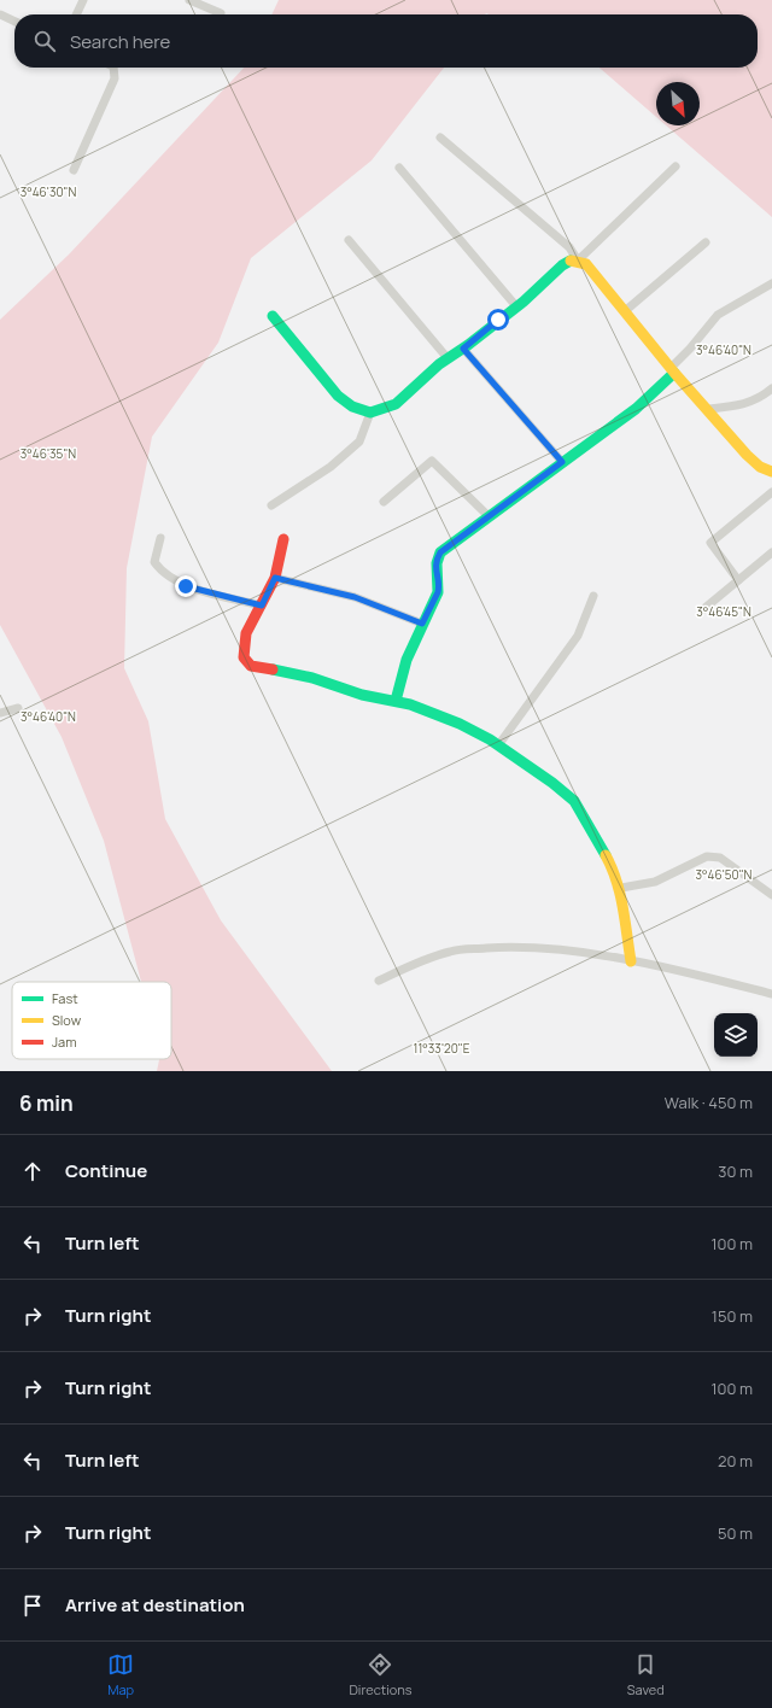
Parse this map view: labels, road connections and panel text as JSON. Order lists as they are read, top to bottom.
{
  "legend": ["Fast", "Slow", "Jam"],
  "north": "bottom right",
  "page": {
    "search": "Search here",
    "heading": ["6 min", "Walk · 450 m"],
    "list": [
      ["Continue", "30 m"],
      ["Turn left", "100 m"],
      ["Turn right", "150 m"],
      ["Turn right", "100 m"],
      ["Turn left", "20 m"],
      ["Turn right", "50 m"],
      "Arrive at destination"
    ],
    "nav": ["Map", "Directions", "Saved"]
  },
  "coordinates": [
    "3°46'30\"N",
    "3°46'40\"N",
    "3°46'35\"N",
    "3°46'45\"N",
    "3°46'50\"N",
    "11°33'20\"E"
  ]
}
